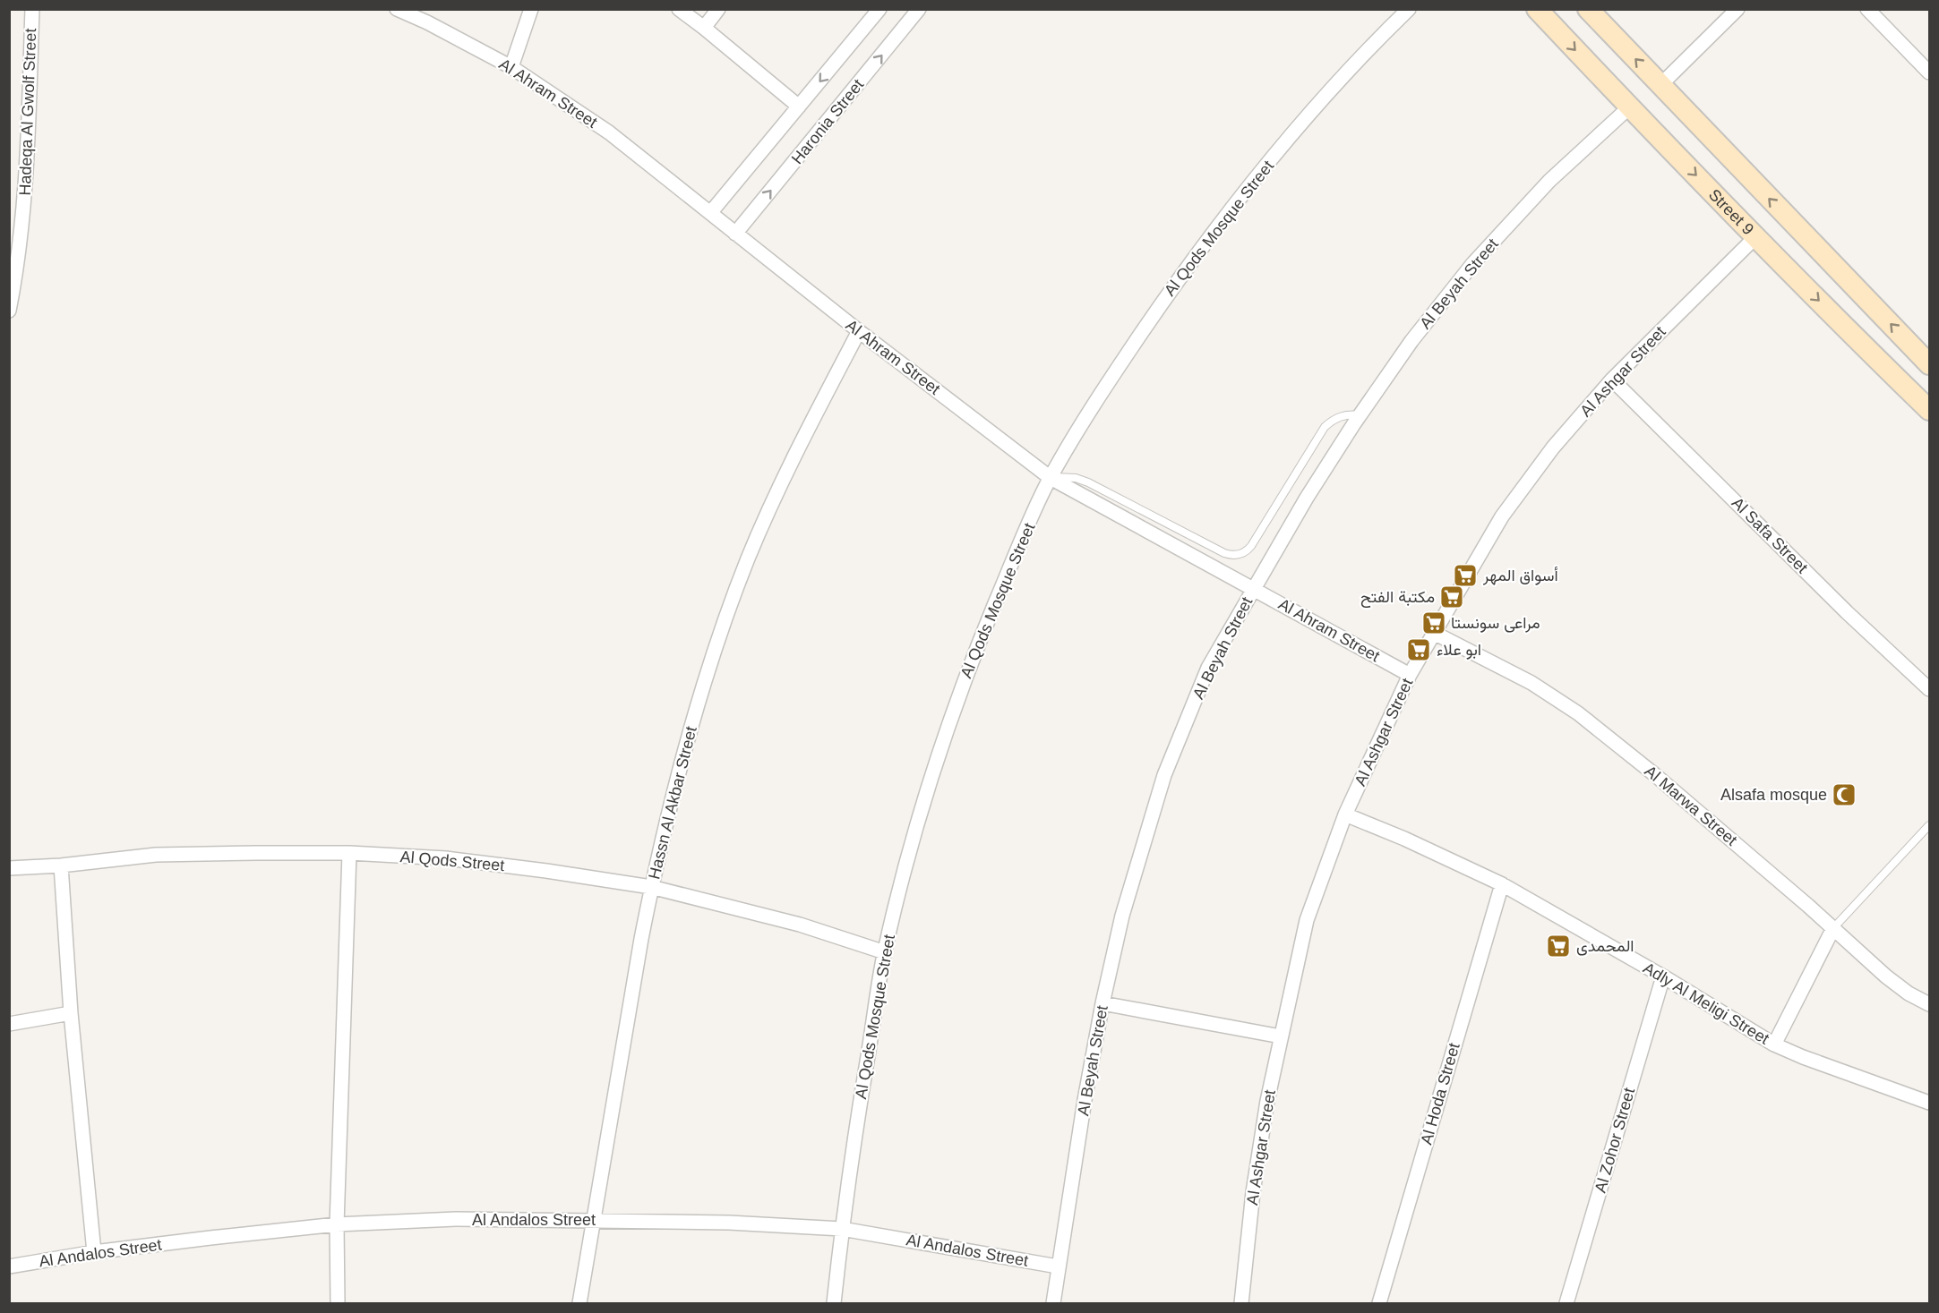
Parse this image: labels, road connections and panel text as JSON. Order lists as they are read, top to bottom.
{
  "streets": {
    "main road": ["Street 9"],
    "street": [
      "Al Ahram Street",
      "Hadeqa Al Gwolf Street",
      "Haronia Street",
      "Al Qods Mosque Street",
      "Al Beyah Street",
      "Al Ashgar Street",
      "Al Safa Street",
      "Hassn Al Akbar Street",
      "Al Marwa Street",
      "Al Qods Street",
      "Adly Al Meligi Street",
      "Al Hoda Street",
      "Al Zohor Street",
      "Al Andalos Street"
    ]
  },
  "crossings": [
    ["Al Ahram Street", "Haronia Street"],
    ["Al Ahram Street", "Al Qods Mosque Street"],
    ["Al Ahram Street", "Al Beyah Street"],
    ["Al Ahram Street", "Al Ashgar Street"],
    ["Al Ahram Street", "Hassn Al Akbar Street"],
    ["Street 9", "Al Beyah Street"],
    ["Street 9", "Al Ashgar Street"],
    ["Al Qods Mosque Street", "Al Qods Street"],
    ["Al Qods Mosque Street", "Al Andalos Street"],
    ["Al Beyah Street", "Al Andalos Street"],
    ["Al Ashgar Street", "Al Safa Street"],
    ["Al Ashgar Street", "Al Marwa Street"],
    ["Al Ashgar Street", "Adly Al Meligi Street"],
    ["Hassn Al Akbar Street", "Al Qods Street"],
    ["Hassn Al Akbar Street", "Al Andalos Street"],
    ["Adly Al Meligi Street", "Al Hoda Street"],
    ["Adly Al Meligi Street", "Al Zohor Street"]
  ],
  "places": {
    "supermarket": [
      "أسواق المهر",
      "مكتبة الفتح",
      "مراعى سونستا",
      "ابو علاء",
      "المحمدى"
    ],
    "mosque": ["Alsafa mosque"]
  }
}
